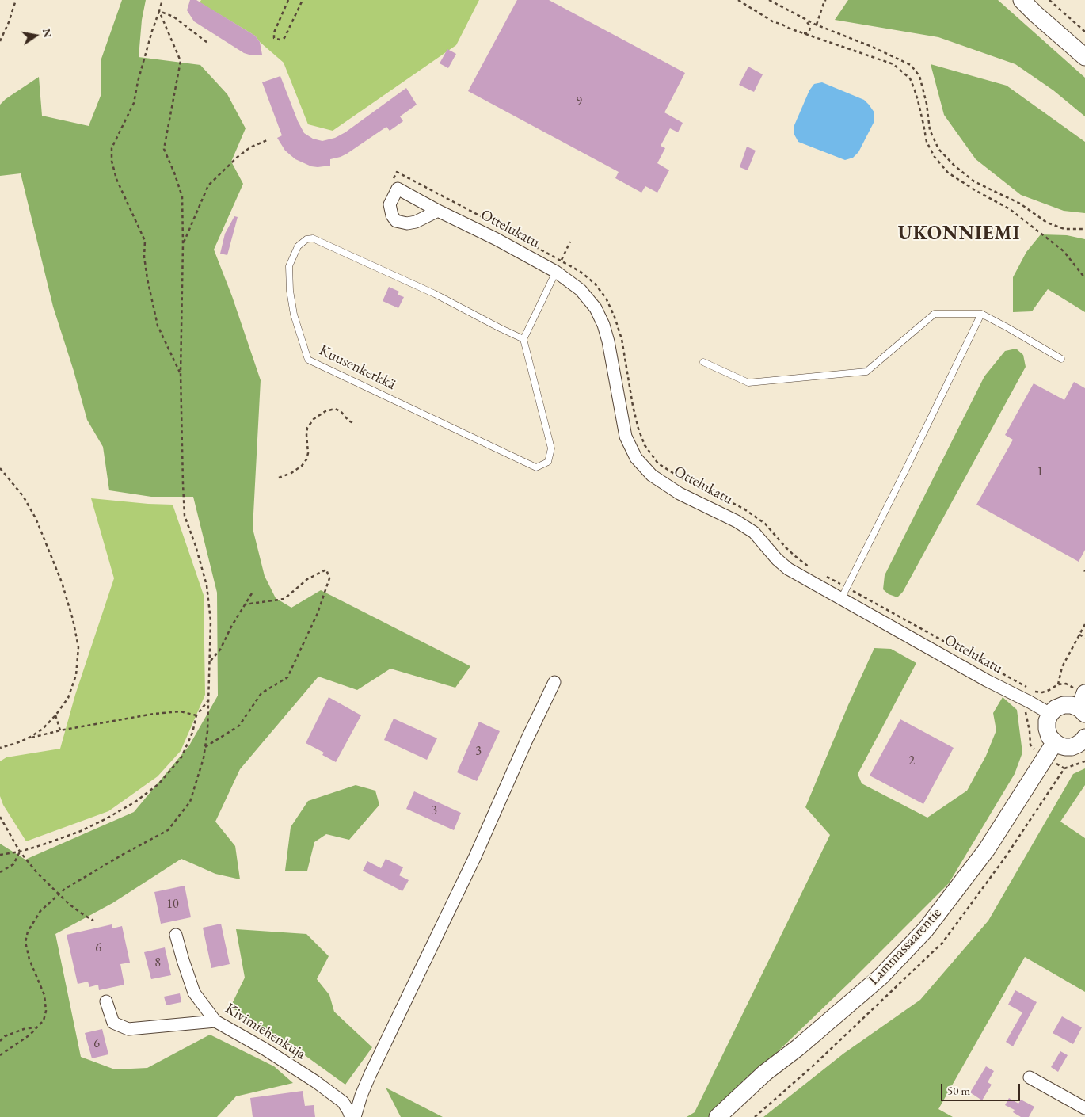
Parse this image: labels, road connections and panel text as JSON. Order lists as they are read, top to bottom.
{
  "streets": {
    "street": ["Ottelukatu", "Lammassaarentie", "Kivimiehenkuja"],
    "lane": ["Kuusenkerkkä"]
  },
  "districts": ["UKONNIEMI"],
  "house_numbers": [
    "9",
    "1",
    "3",
    "2",
    "3",
    "10",
    "6",
    "8",
    "6"
  ],
  "scale_bar": "50 m",
  "north": "right"
}
